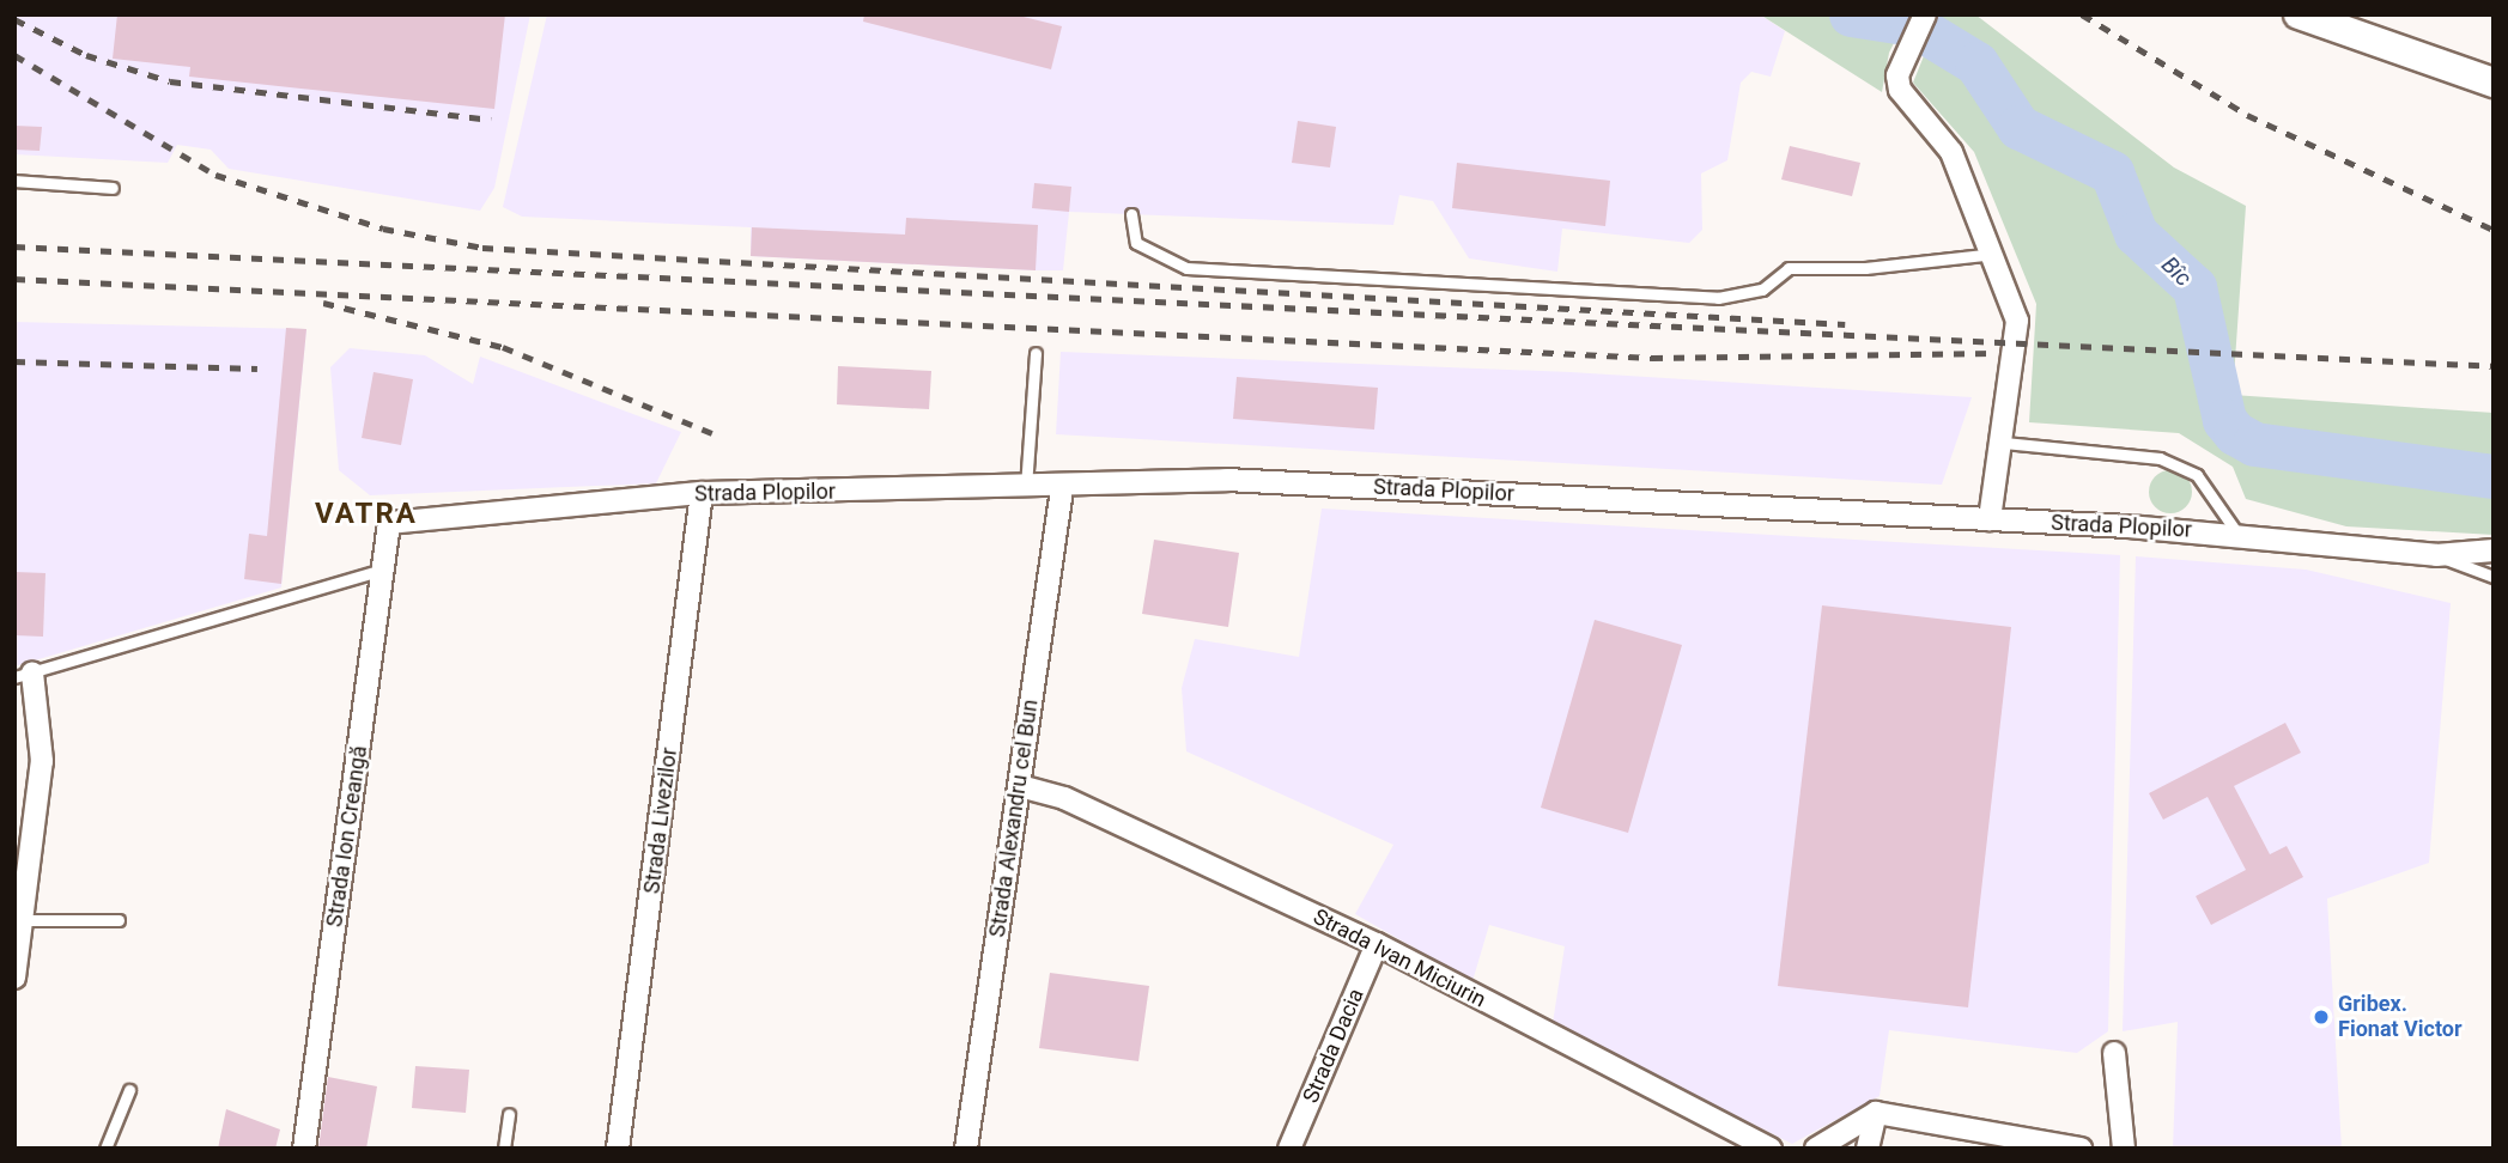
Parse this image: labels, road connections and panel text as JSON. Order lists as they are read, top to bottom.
{
  "streets": {
    "street": [
      "Strada Plopilor",
      "Strada Alexandru cel Bun",
      "Strada Livezilor",
      "Strada Ion Creangă",
      "Strada Ivan Miciurin",
      "Strada Dacia"
    ]
  },
  "crossings": [
    ["Strada Plopilor", "Strada Alexandru cel Bun"],
    ["Strada Plopilor", "Strada Livezilor"],
    ["Strada Plopilor", "Strada Ion Creangă"],
    ["Strada Alexandru cel Bun", "Strada Ivan Miciurin"],
    ["Strada Ivan Miciurin", "Strada Dacia"]
  ],
  "districts": ["VATRA"],
  "water": ["Bîc"],
  "places": ["Gribex. Fionat Victor"]
}
